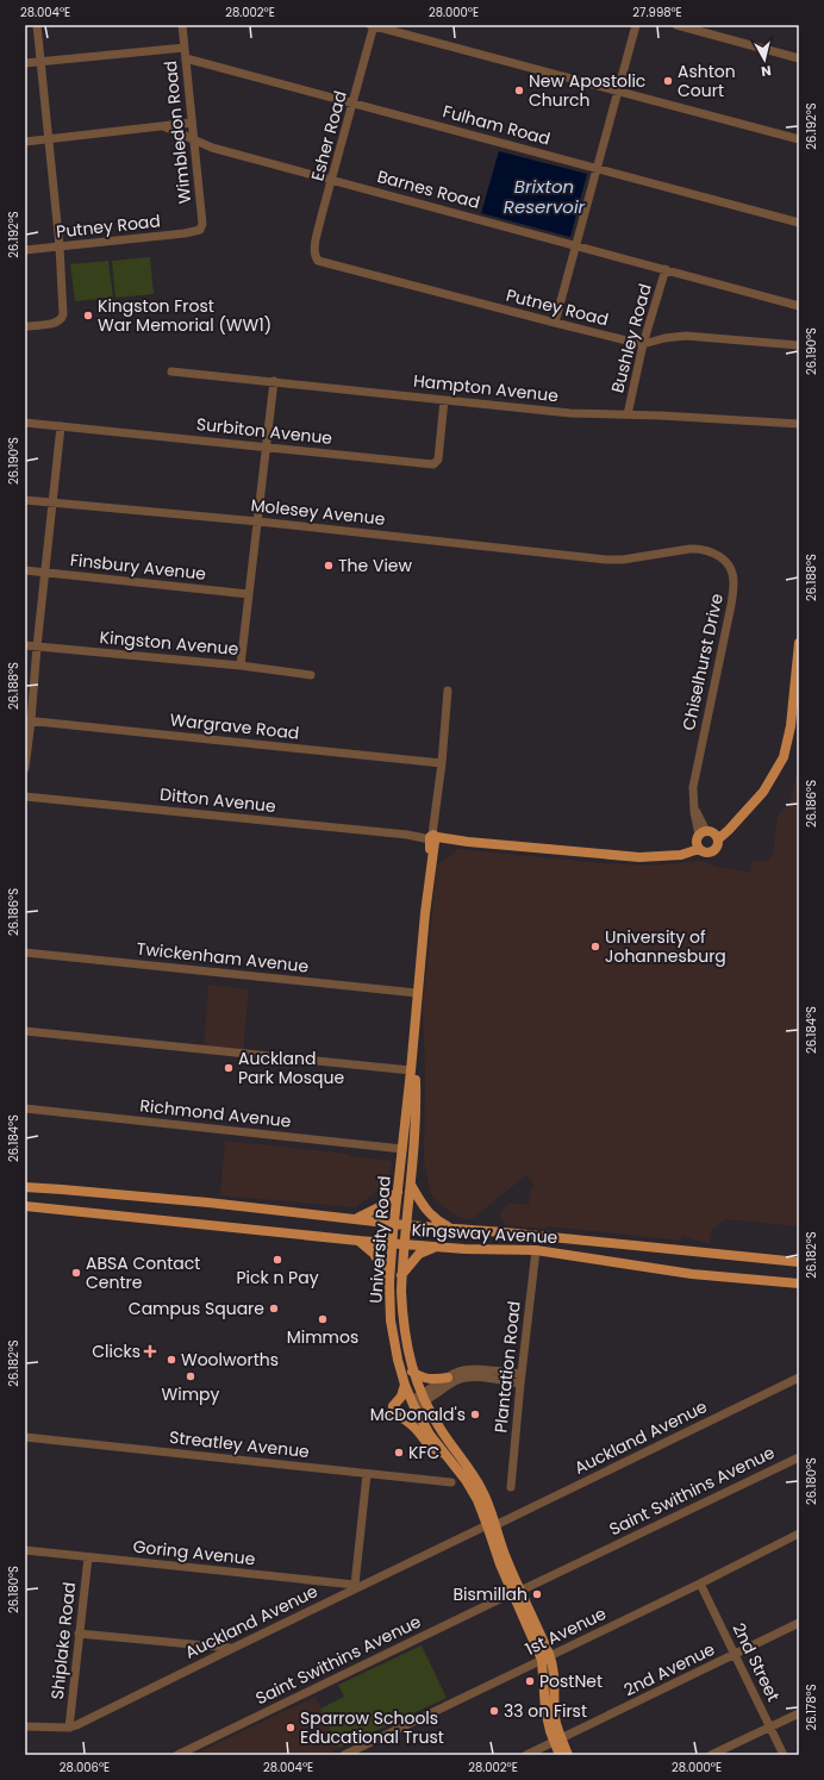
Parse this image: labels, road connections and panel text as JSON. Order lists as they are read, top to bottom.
{
  "streets": {
    "main road": ["Ditton Avenue", "Kingsway Avenue", "University Road"],
    "street": [
      "Fulham Road",
      "Wimbledon Road",
      "Esher Road",
      "Barnes Road",
      "Putney Road",
      "Bushley Road",
      "Hampton Avenue",
      "Surbiton Avenue",
      "Molesey Avenue",
      "Finsbury Avenue",
      "Kingston Avenue",
      "Chiselhurst Drive",
      "Wargrave Road",
      "Twickenham Avenue",
      "Richmond Avenue",
      "Plantation Road",
      "Auckland Avenue",
      "Streatley Avenue",
      "Saint Swithins Avenue",
      "Goring Avenue",
      "1st Avenue",
      "Shiplake Road",
      "2nd Street",
      "2nd Avenue"
    ]
  },
  "crossings": [
    ["Fulham Road", "Wimbledon Road"],
    ["Fulham Road", "Esher Road"],
    ["Wimbledon Road", "Barnes Road"],
    ["Wimbledon Road", "Putney Road"],
    ["Esher Road", "Barnes Road"],
    ["Esher Road", "Putney Road"],
    ["Barnes Road", "Bushley Road"],
    ["Putney Road", "Bushley Road"],
    ["Bushley Road", "Hampton Avenue"],
    ["Hampton Avenue", "Surbiton Avenue"],
    ["Molesey Avenue", "Chiselhurst Drive"],
    ["Chiselhurst Drive", "Ditton Avenue"],
    ["Wargrave Road", "University Road"],
    ["Ditton Avenue", "University Road"],
    ["Twickenham Avenue", "University Road"],
    ["Richmond Avenue", "University Road"],
    ["Kingsway Avenue", "University Road"],
    ["Kingsway Avenue", "Plantation Road"],
    ["University Road", "Auckland Avenue"],
    ["University Road", "Saint Swithins Avenue"],
    ["University Road", "1st Avenue"],
    ["University Road", "2nd Avenue"],
    ["Auckland Avenue", "Goring Avenue"],
    ["Auckland Avenue", "Shiplake Road"],
    ["Goring Avenue", "Shiplake Road"],
    ["1st Avenue", "2nd Street"],
    ["2nd Street", "2nd Avenue"]
  ],
  "water": ["Brixton Reservoir"],
  "places": {
    "other": [
      "Ashton Court",
      "New Apostolic Church",
      "Kingston Frost War Memorial (WW1)",
      "The View",
      "University of Johannesburg",
      "Auckland Park Mosque",
      "Pick n Pay",
      "ABSA Contact Centre",
      "Campus Square",
      "Mimmos",
      "Woolworths",
      "Wimpy",
      "McDonald's",
      "KFC",
      "Bismillah",
      "PostNet",
      "33 on First",
      "Sparrow Schools Educational Trust"
    ],
    "health": ["Clicks"]
  },
  "north": "bottom",
  "coordinates": [
    "28.004°E",
    "28.002°E",
    "28.000°E",
    "27.998°E",
    "26.192°S",
    "26.190°S",
    "26.188°S",
    "26.186°S",
    "26.184°S",
    "26.182°S",
    "26.180°S",
    "26.178°S",
    "28.006°E"
  ]
}
